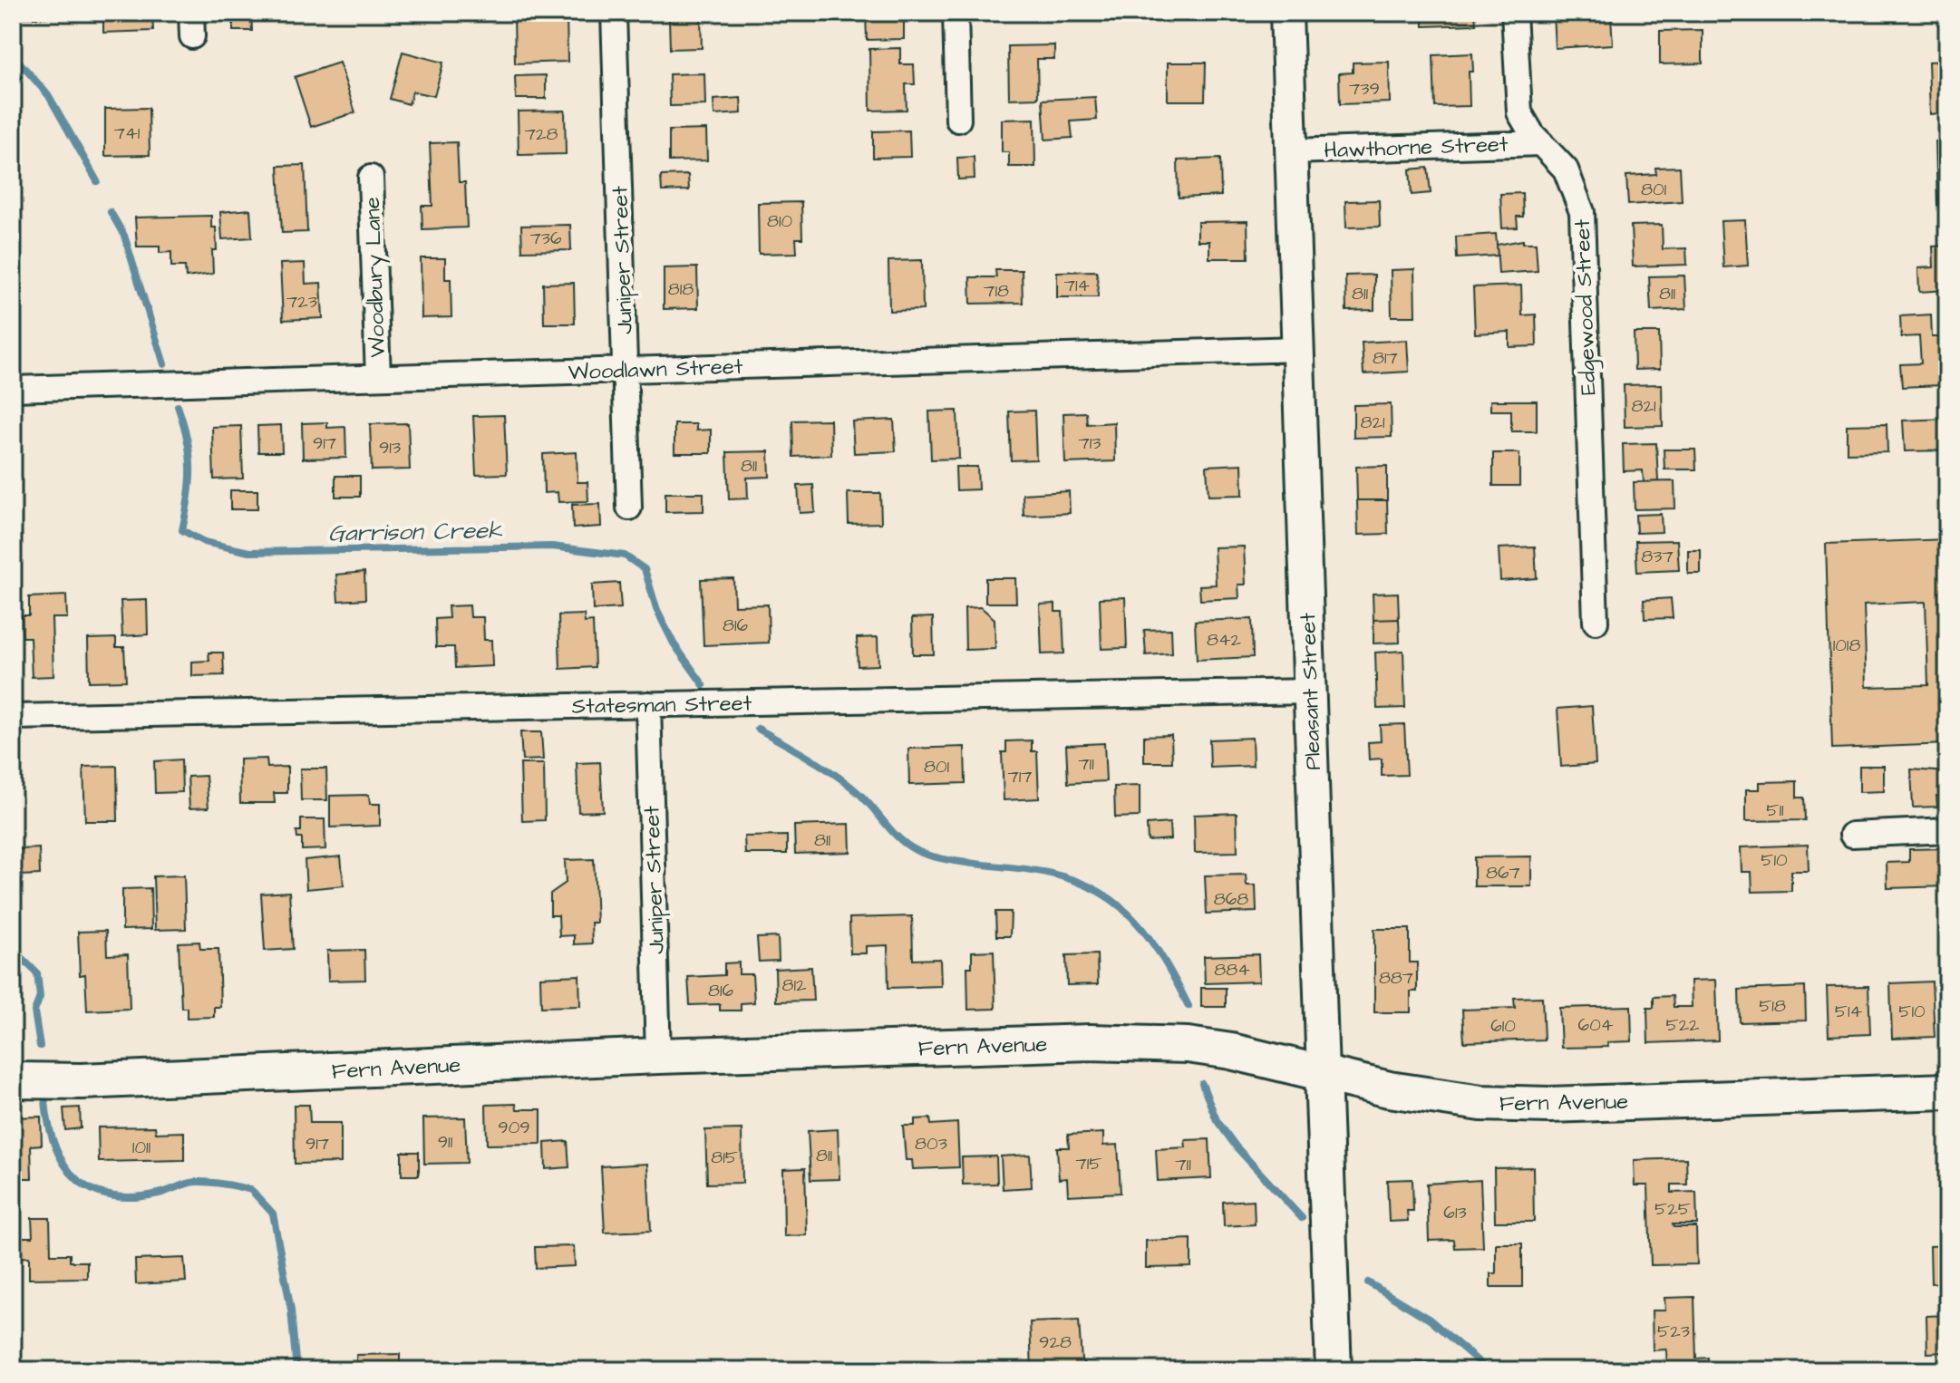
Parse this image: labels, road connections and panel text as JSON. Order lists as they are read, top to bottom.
{
  "streets": {
    "main road": ["Pleasant Street", "Fern Avenue"],
    "street": [
      "Hawthorne Street",
      "Juniper Street",
      "Woodbury Lane",
      "Edgewood Street",
      "Woodlawn Street",
      "Statesman Street"
    ]
  },
  "crossings": [
    ["Hawthorne Street", "Edgewood Street"],
    ["Hawthorne Street", "Pleasant Street"],
    ["Juniper Street", "Woodlawn Street"],
    ["Juniper Street", "Statesman Street"],
    ["Juniper Street", "Fern Avenue"],
    ["Woodbury Lane", "Woodlawn Street"],
    ["Woodlawn Street", "Pleasant Street"],
    ["Pleasant Street", "Statesman Street"],
    ["Pleasant Street", "Fern Avenue"]
  ],
  "water": ["Garrison Creek"],
  "house_numbers": [
    "739",
    "741",
    "728",
    "801",
    "810",
    "736",
    "714",
    "818",
    "718",
    "811",
    "811",
    "723",
    "817",
    "821",
    "821",
    "917",
    "713",
    "913",
    "811",
    "837",
    "816",
    "842",
    "1018",
    "711",
    "801",
    "717",
    "511",
    "811",
    "510",
    "867",
    "868",
    "884",
    "887",
    "812",
    "816",
    "518",
    "514",
    "510",
    "604",
    "522",
    "610",
    "909",
    "911",
    "917",
    "803",
    "1011",
    "811",
    "815",
    "715",
    "711",
    "525",
    "613",
    "523",
    "928"
  ]
}
